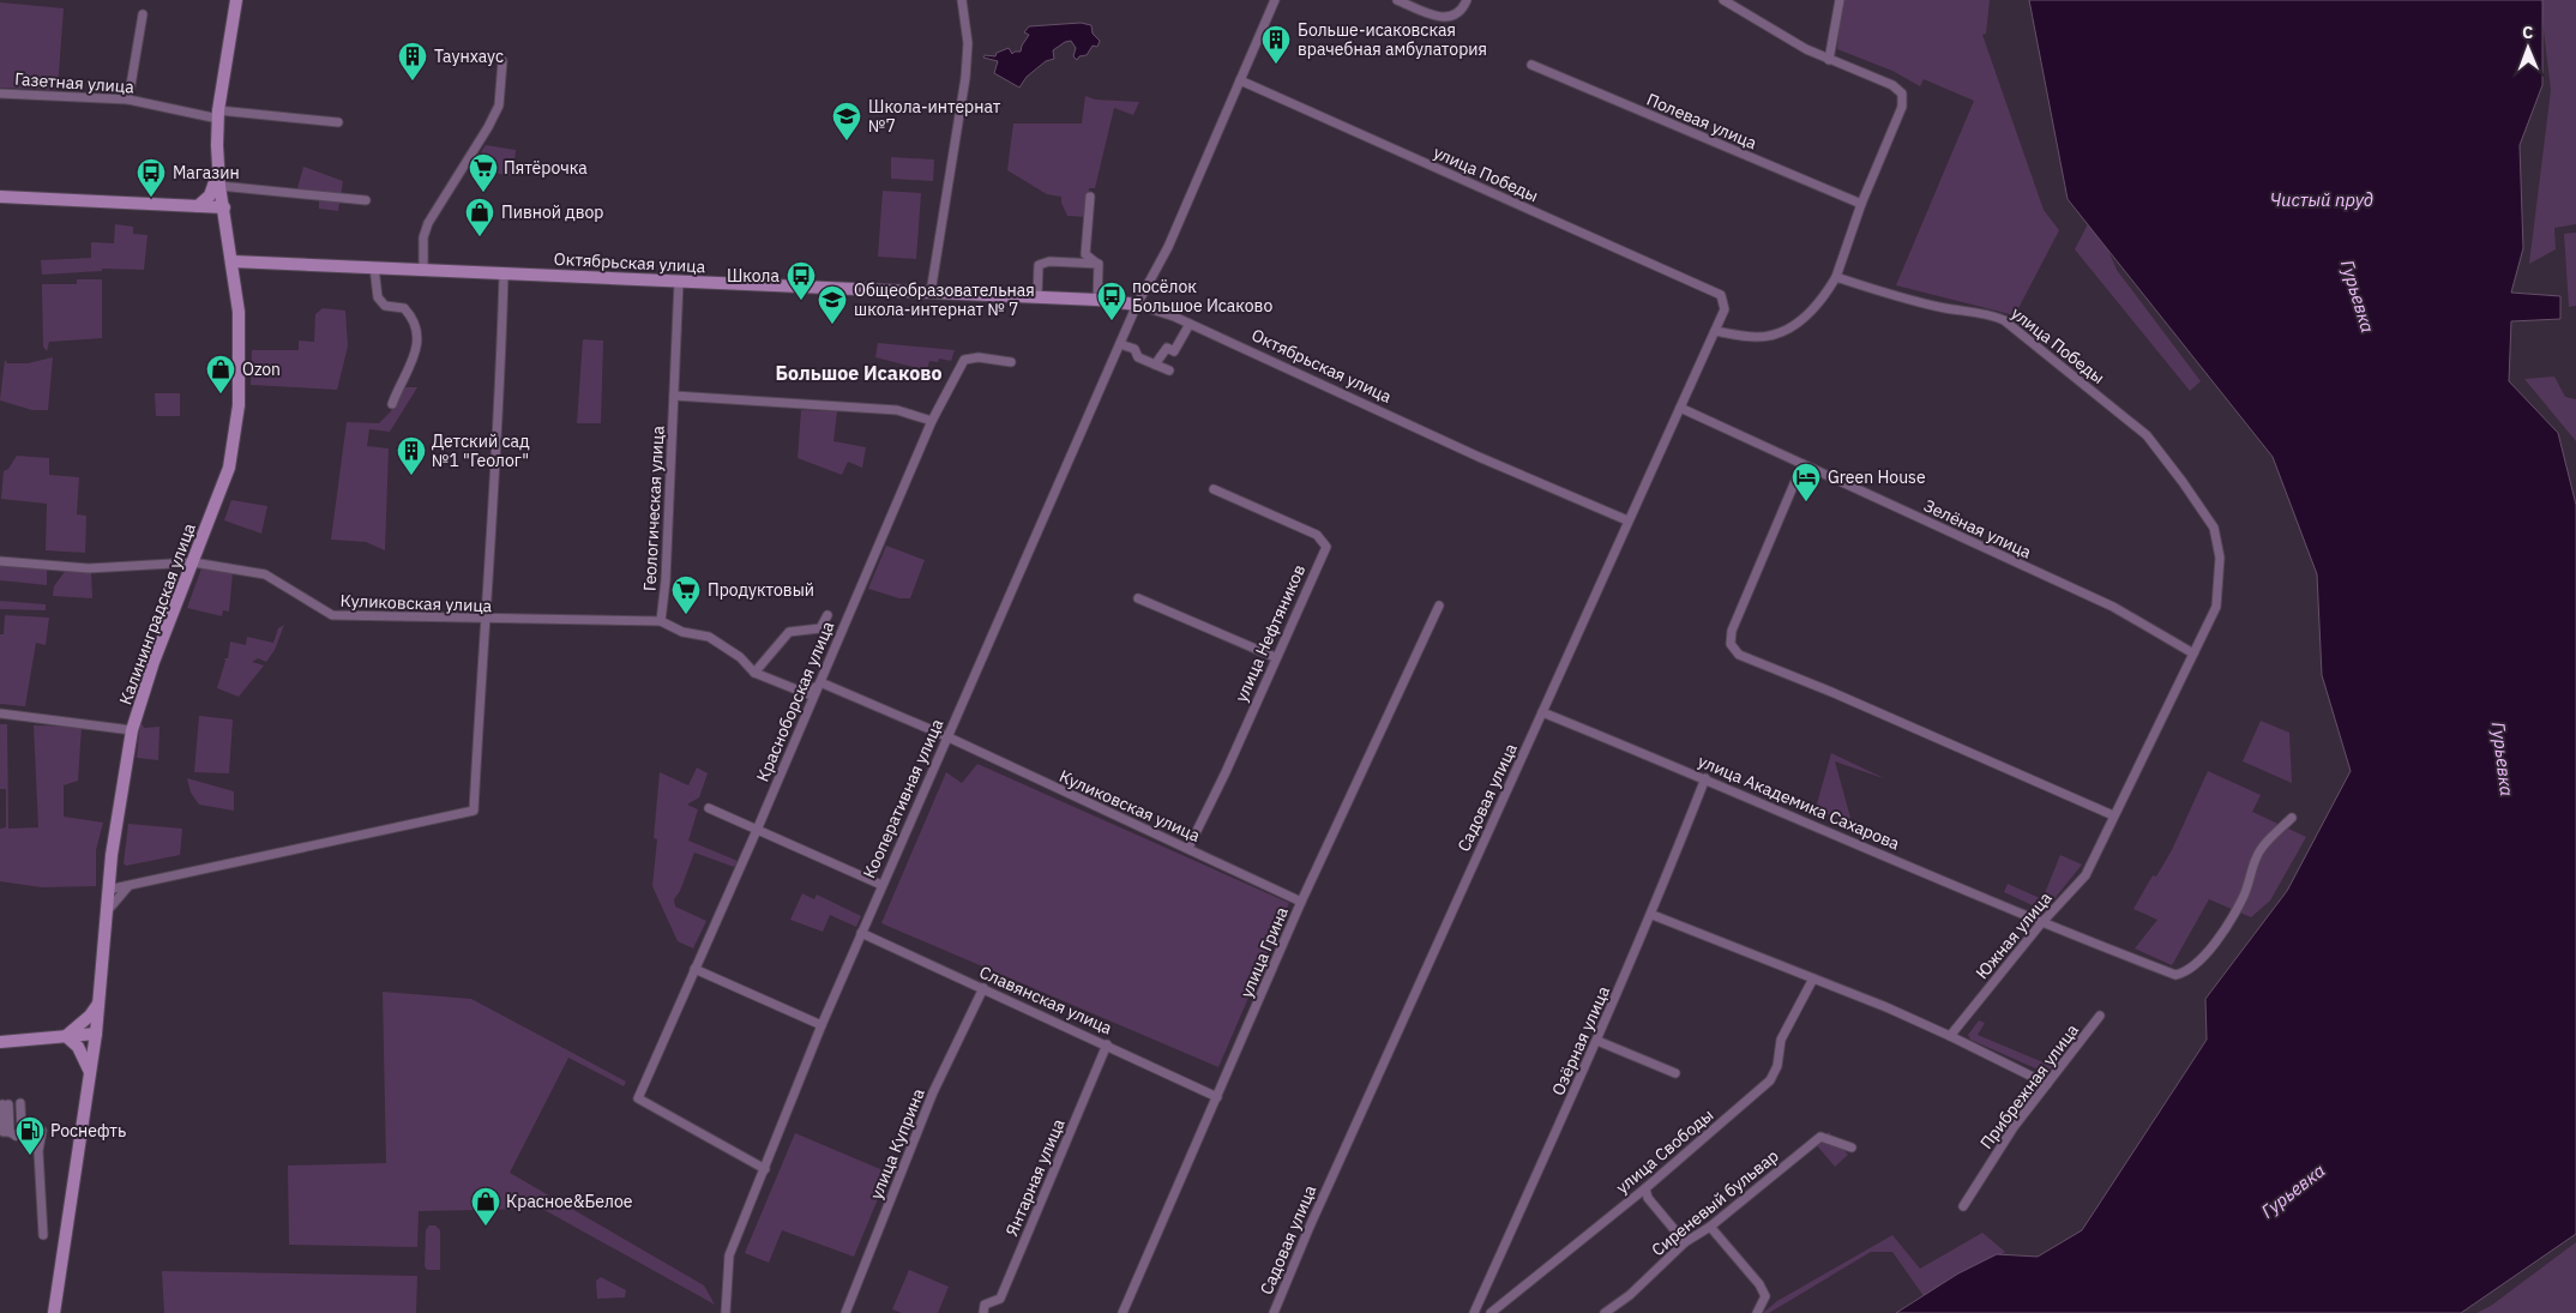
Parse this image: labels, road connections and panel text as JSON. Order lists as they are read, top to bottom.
{
  "streets": {
    "street": [
      "Газетная улица",
      "Полевая улица",
      "улица Победы",
      "Октябрьская улица",
      "Геологическая улица",
      "Зелёная улица",
      "Куликовская улица",
      "Калининградская улица",
      "улица Нефтяников",
      "Красноборская улица",
      "Садовая улица",
      "Кооперативная улица",
      "улица Академика Сахарова",
      "Южная улица",
      "улица Грина",
      "Славянская улица",
      "Озёрная улица",
      "Прибрежная улица",
      "улица Куприна",
      "улица Свободы",
      "Янтарная улица",
      "Сиреневый бульвар"
    ]
  },
  "crossings": [
    ["Газетная улица", "Калининградская улица"],
    ["улица Победы", "Садовая улица"],
    ["улица Победы", "Кооперативная улица"],
    ["улица Победы", "Южная улица"],
    ["Октябрьская улица", "Геологическая улица"],
    ["Октябрьская улица", "Калининградская улица"],
    ["Октябрьская улица", "Садовая улица"],
    ["Октябрьская улица", "Кооперативная улица"],
    ["Геологическая улица", "Куликовская улица"],
    ["Зелёная улица", "Садовая улица"],
    ["Зелёная улица", "Южная улица"],
    ["Куликовская улица", "Калининградская улица"],
    ["Куликовская улица", "улица Нефтяников"],
    ["Куликовская улица", "Красноборская улица"],
    ["Куликовская улица", "Кооперативная улица"],
    ["Куликовская улица", "улица Грина"],
    ["Красноборская улица", "Кооперативная улица"],
    ["Садовая улица", "улица Академика Сахарова"],
    ["Кооперативная улица", "Славянская улица"],
    ["улица Академика Сахарова", "Южная улица"],
    ["улица Академика Сахарова", "Озёрная улица"],
    ["улица Грина", "Славянская улица"],
    ["Славянская улица", "улица Куприна"],
    ["Славянская улица", "Янтарная улица"]
  ],
  "districts": ["Большое Исаково"],
  "water": ["Чистый пруд", "Гурьевка"],
  "places": {
    "building": ["Больше-исаковская врачебная амбулатория", "Таунхаус", "Детский сад №1 \"Геолог\""],
    "school or university": ["Школа-интернат №7", "Общеобразовательная школа-интернат № 7"],
    "supermarket": ["Пятёрочка", "Продуктовый"],
    "bus stop": ["Магазин", "Школа", "посёлок Большое Исаково"],
    "shop": ["Пивной двор", "Ozon", "Красное&Белое"],
    "hotel": ["Green House"],
    "fuel station": ["Роснефть"]
  },
  "north": "top"
}
